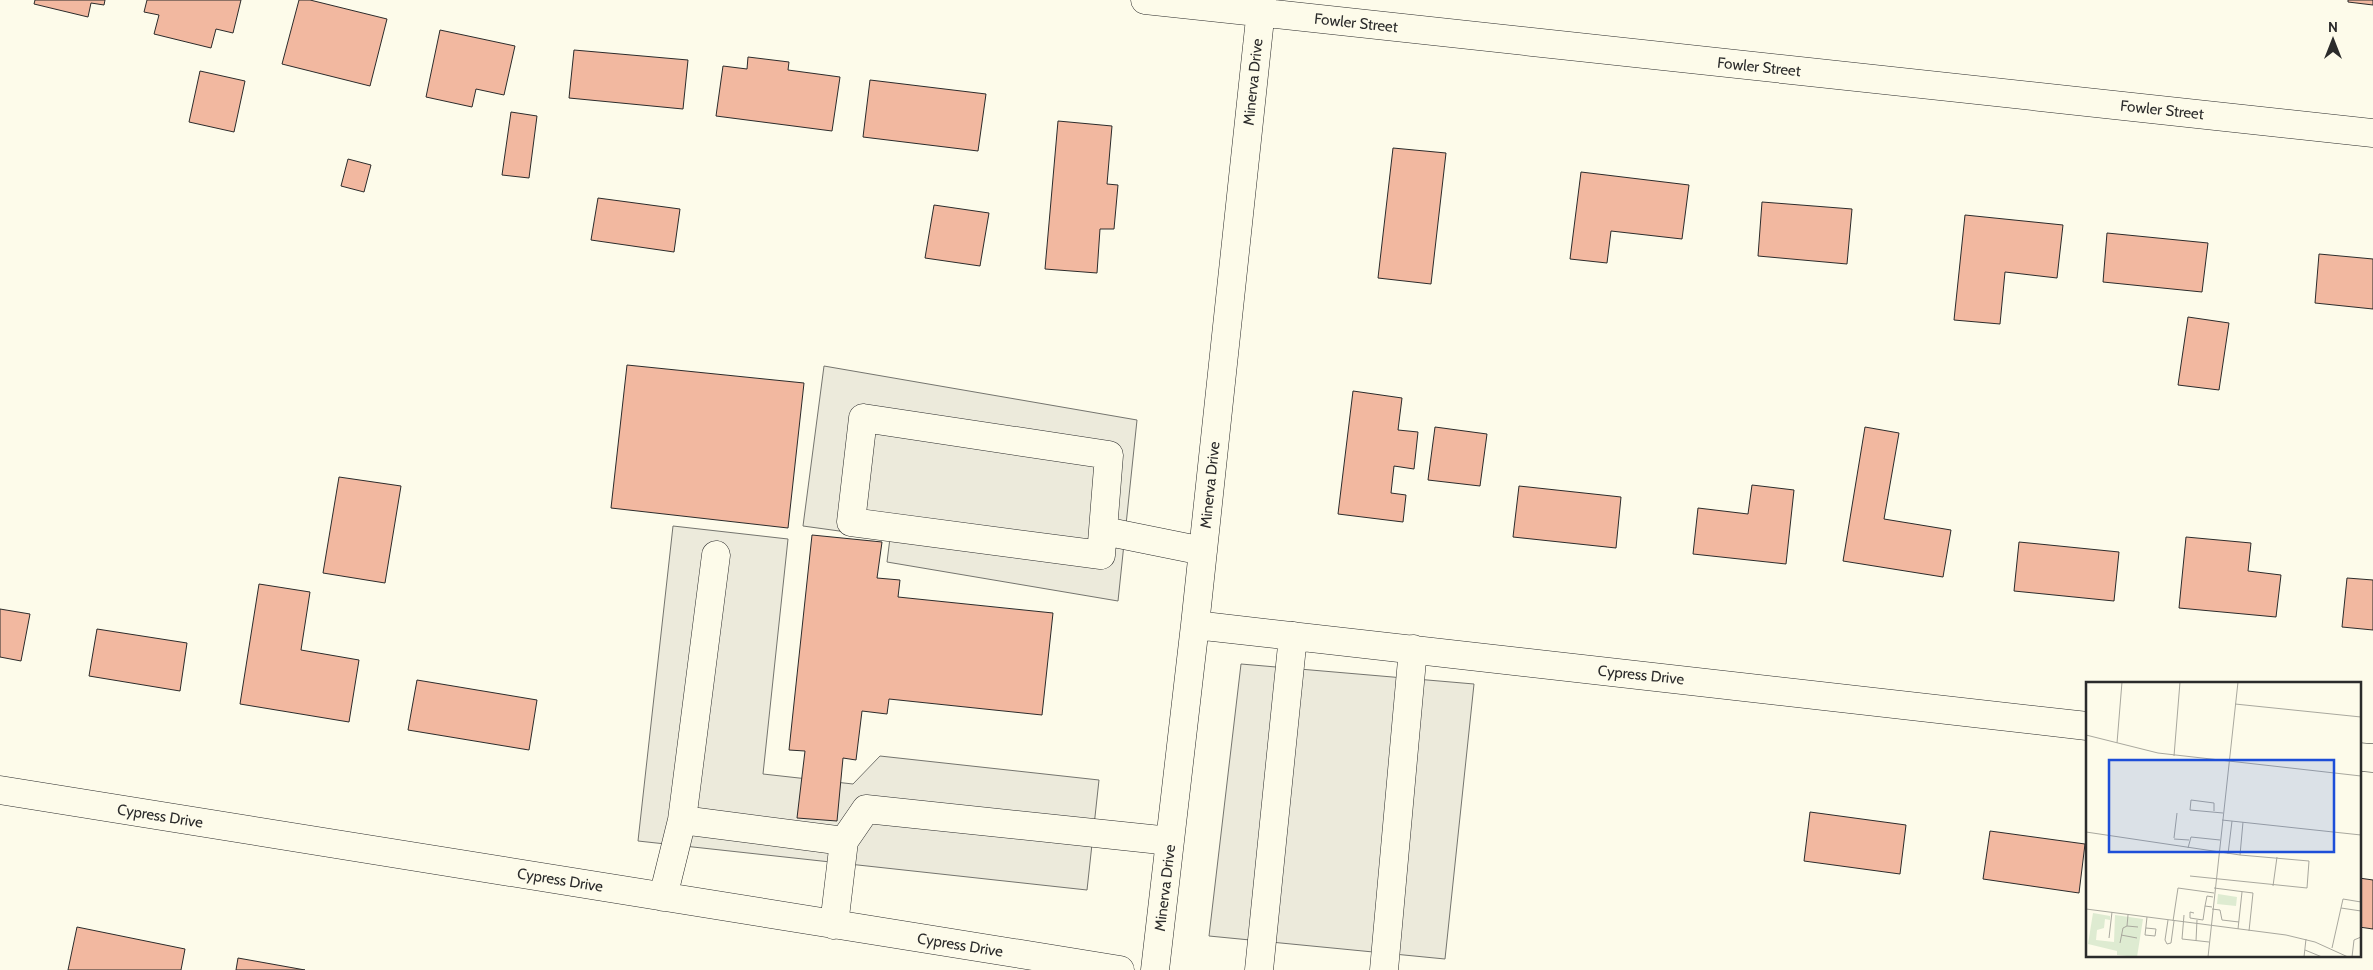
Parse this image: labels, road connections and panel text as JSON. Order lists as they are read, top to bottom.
{
  "streets": {
    "street": ["Fowler Street", "Minerva Drive", "Cypress Drive"]
  },
  "crossings": [
    ["Fowler Street", "Minerva Drive"],
    ["Minerva Drive", "Cypress Drive"]
  ],
  "north": "top"
}
